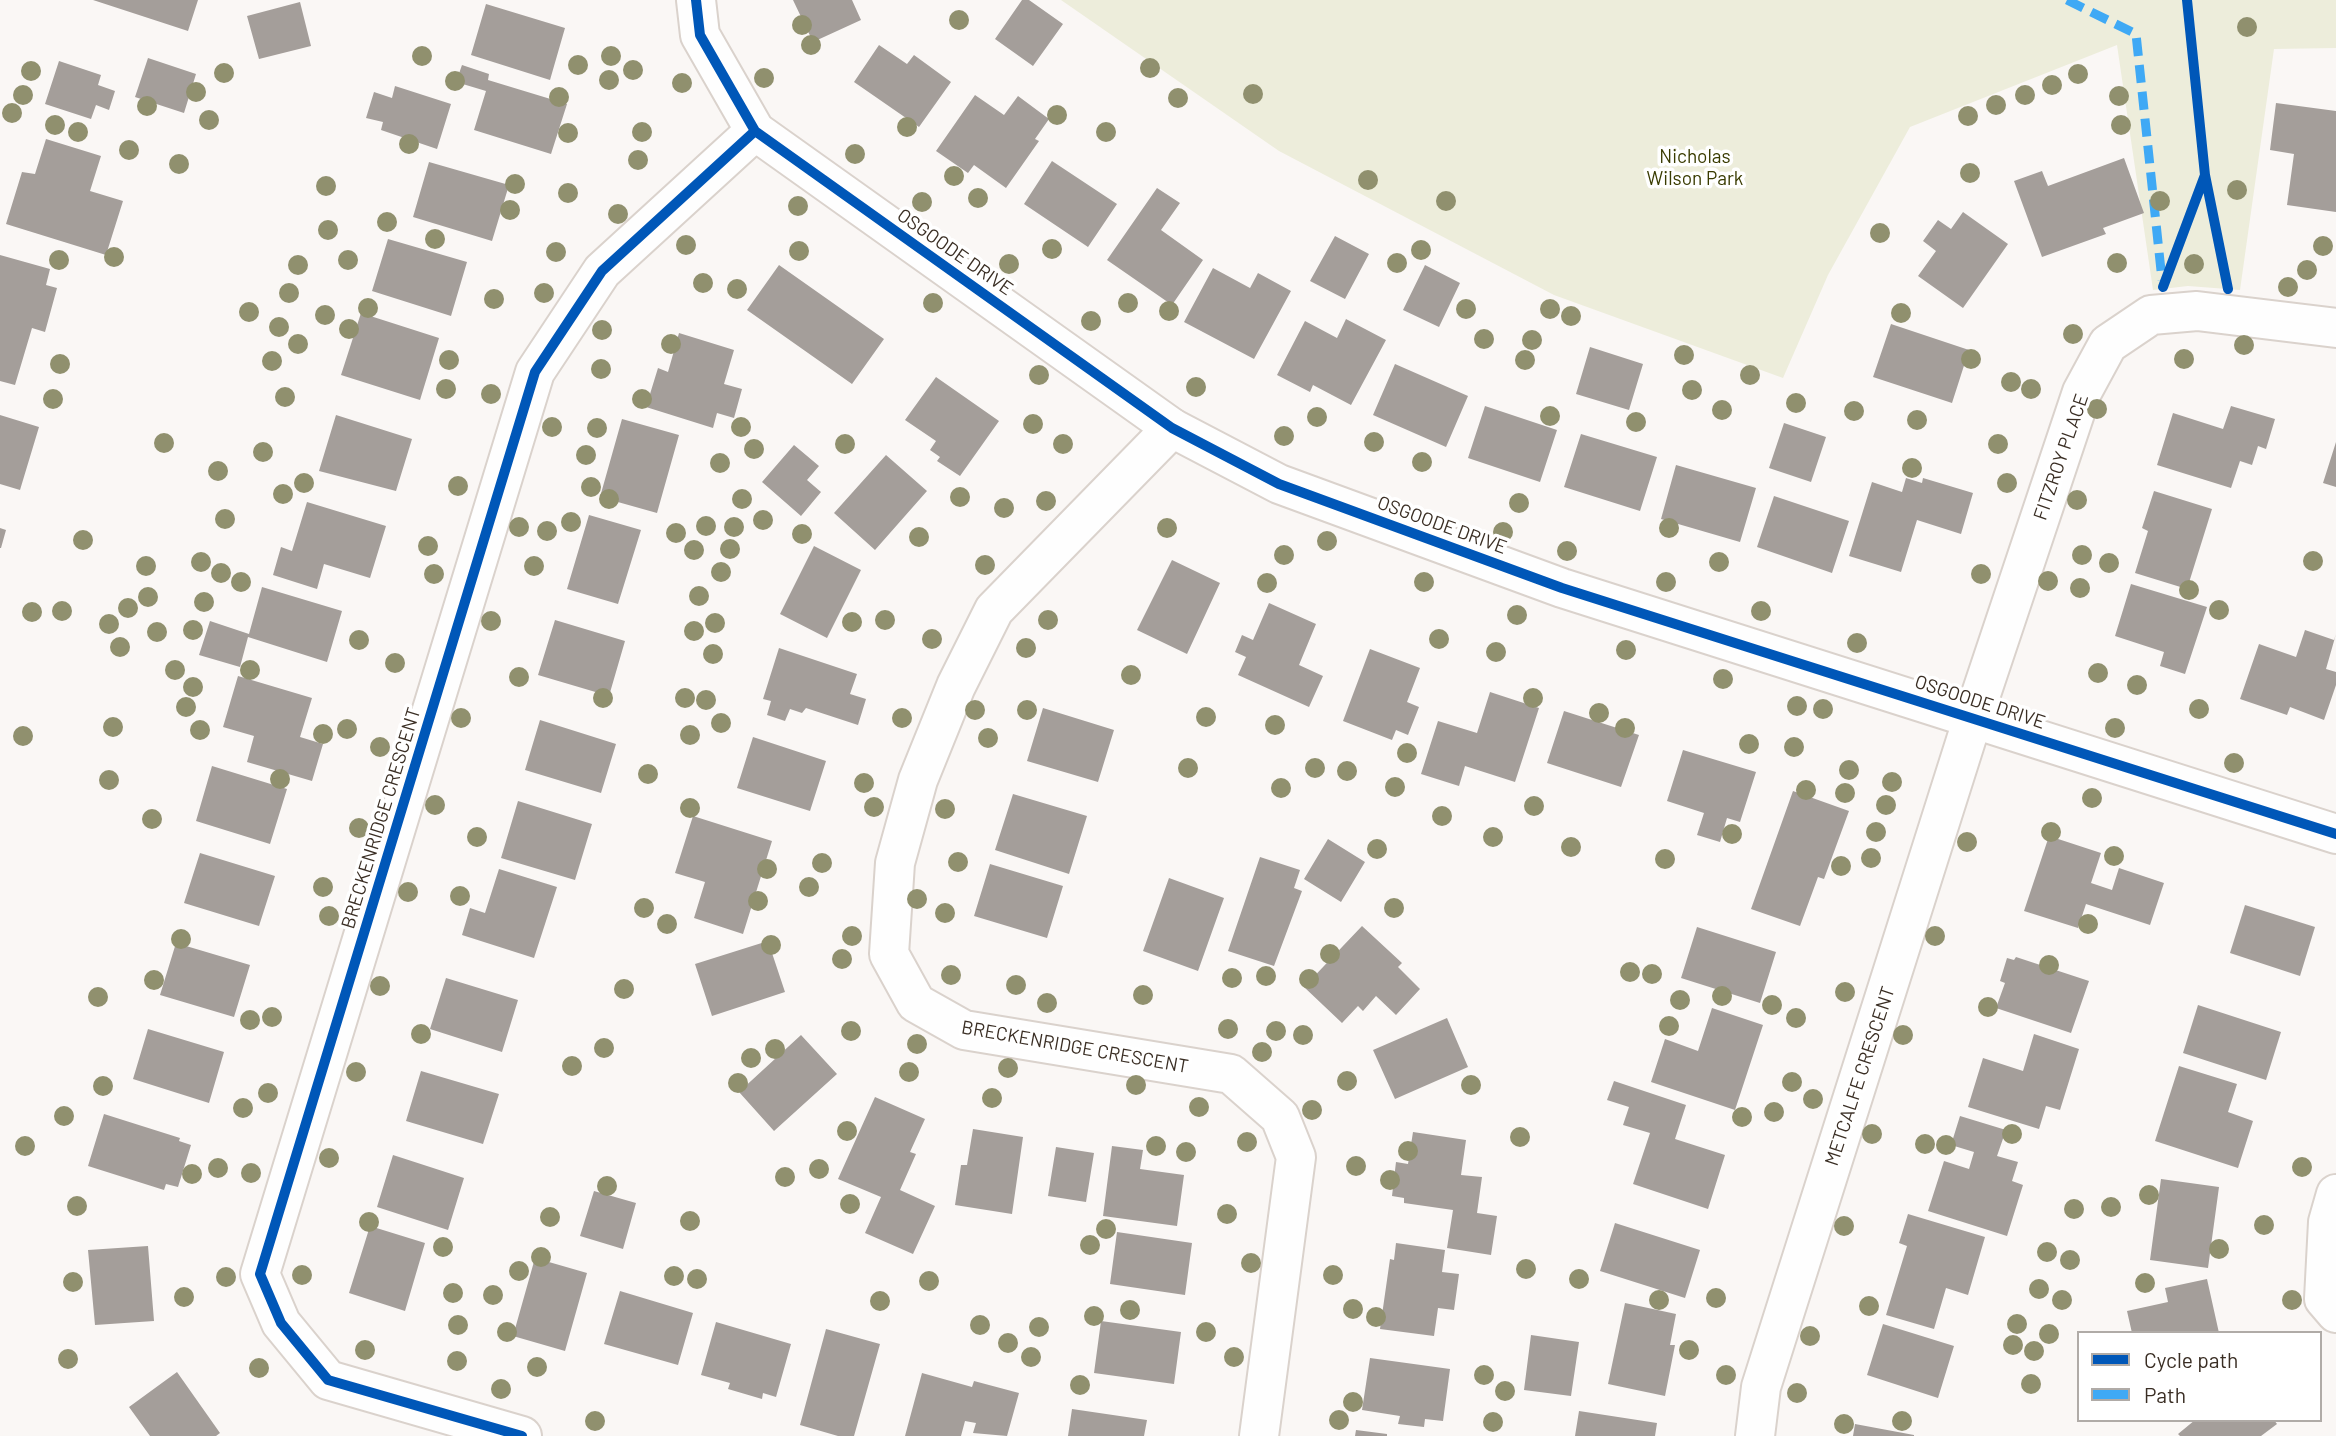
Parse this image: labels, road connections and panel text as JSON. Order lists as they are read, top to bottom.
{
  "streets": {
    "street": [
      "OSGOODE DRIVE",
      "FITZROY PLACE",
      "BRECKENRIDGE CRESCENT",
      "METCALFE CRESCENT"
    ]
  },
  "crossings": [
    ["OSGOODE DRIVE", "FITZROY PLACE"],
    ["OSGOODE DRIVE", "BRECKENRIDGE CRESCENT"],
    ["OSGOODE DRIVE", "METCALFE CRESCENT"],
    ["FITZROY PLACE", "METCALFE CRESCENT"]
  ],
  "parks": ["Nicholas Wilson Park"],
  "legend": ["Cycle path", "Path"]
}
